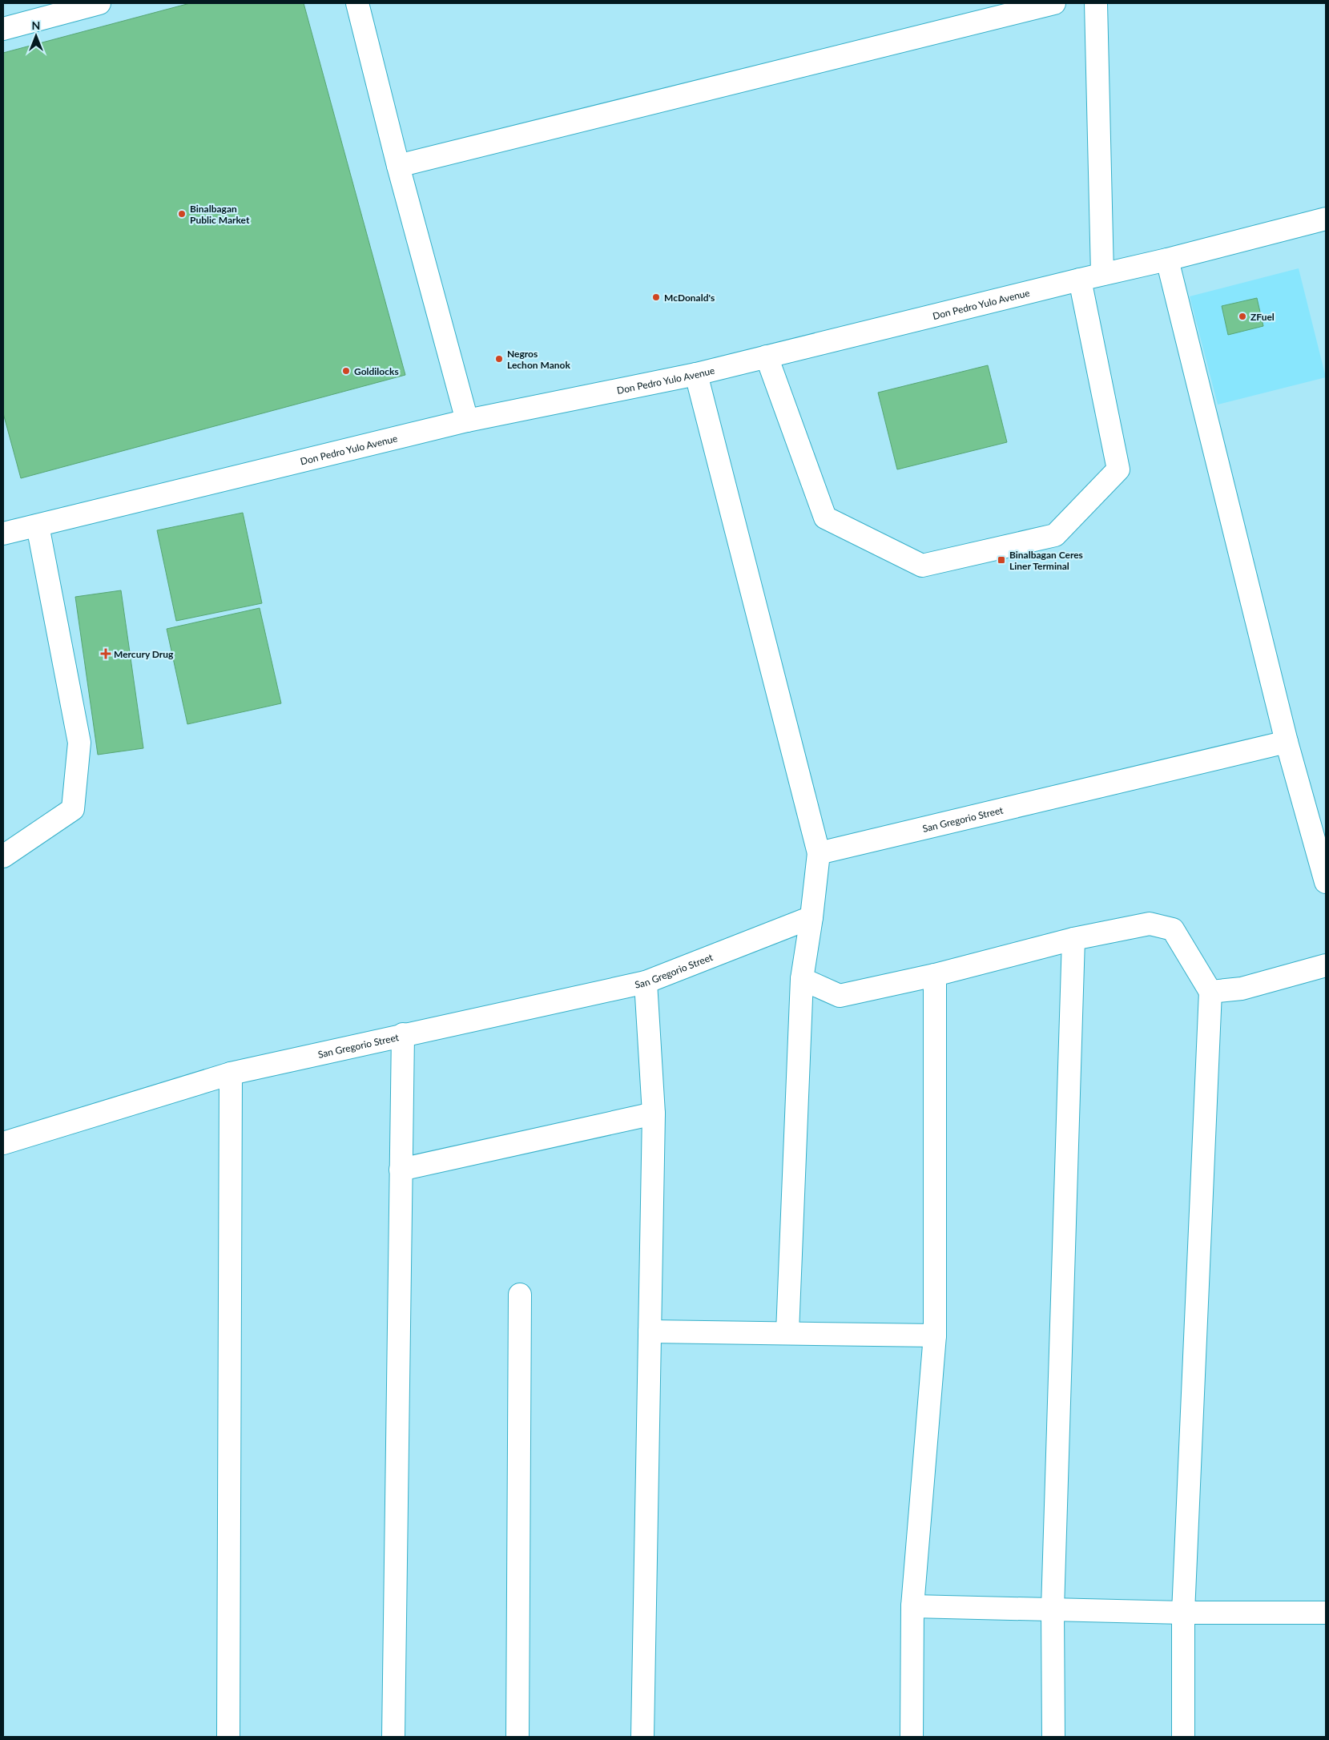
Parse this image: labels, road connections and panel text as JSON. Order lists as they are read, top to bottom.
{
  "streets": {
    "street": ["Don Pedro Yulo Avenue", "San Gregorio Street"]
  },
  "places": {
    "other": [
      "Binalbagan Public Market",
      "McDonald's",
      "ZFuel",
      "Negros Lechon Manok",
      "Goldilocks"
    ],
    "transit": ["Binalbagan Ceres Liner Terminal"],
    "health": ["Mercury Drug"]
  },
  "north": "top"
}
